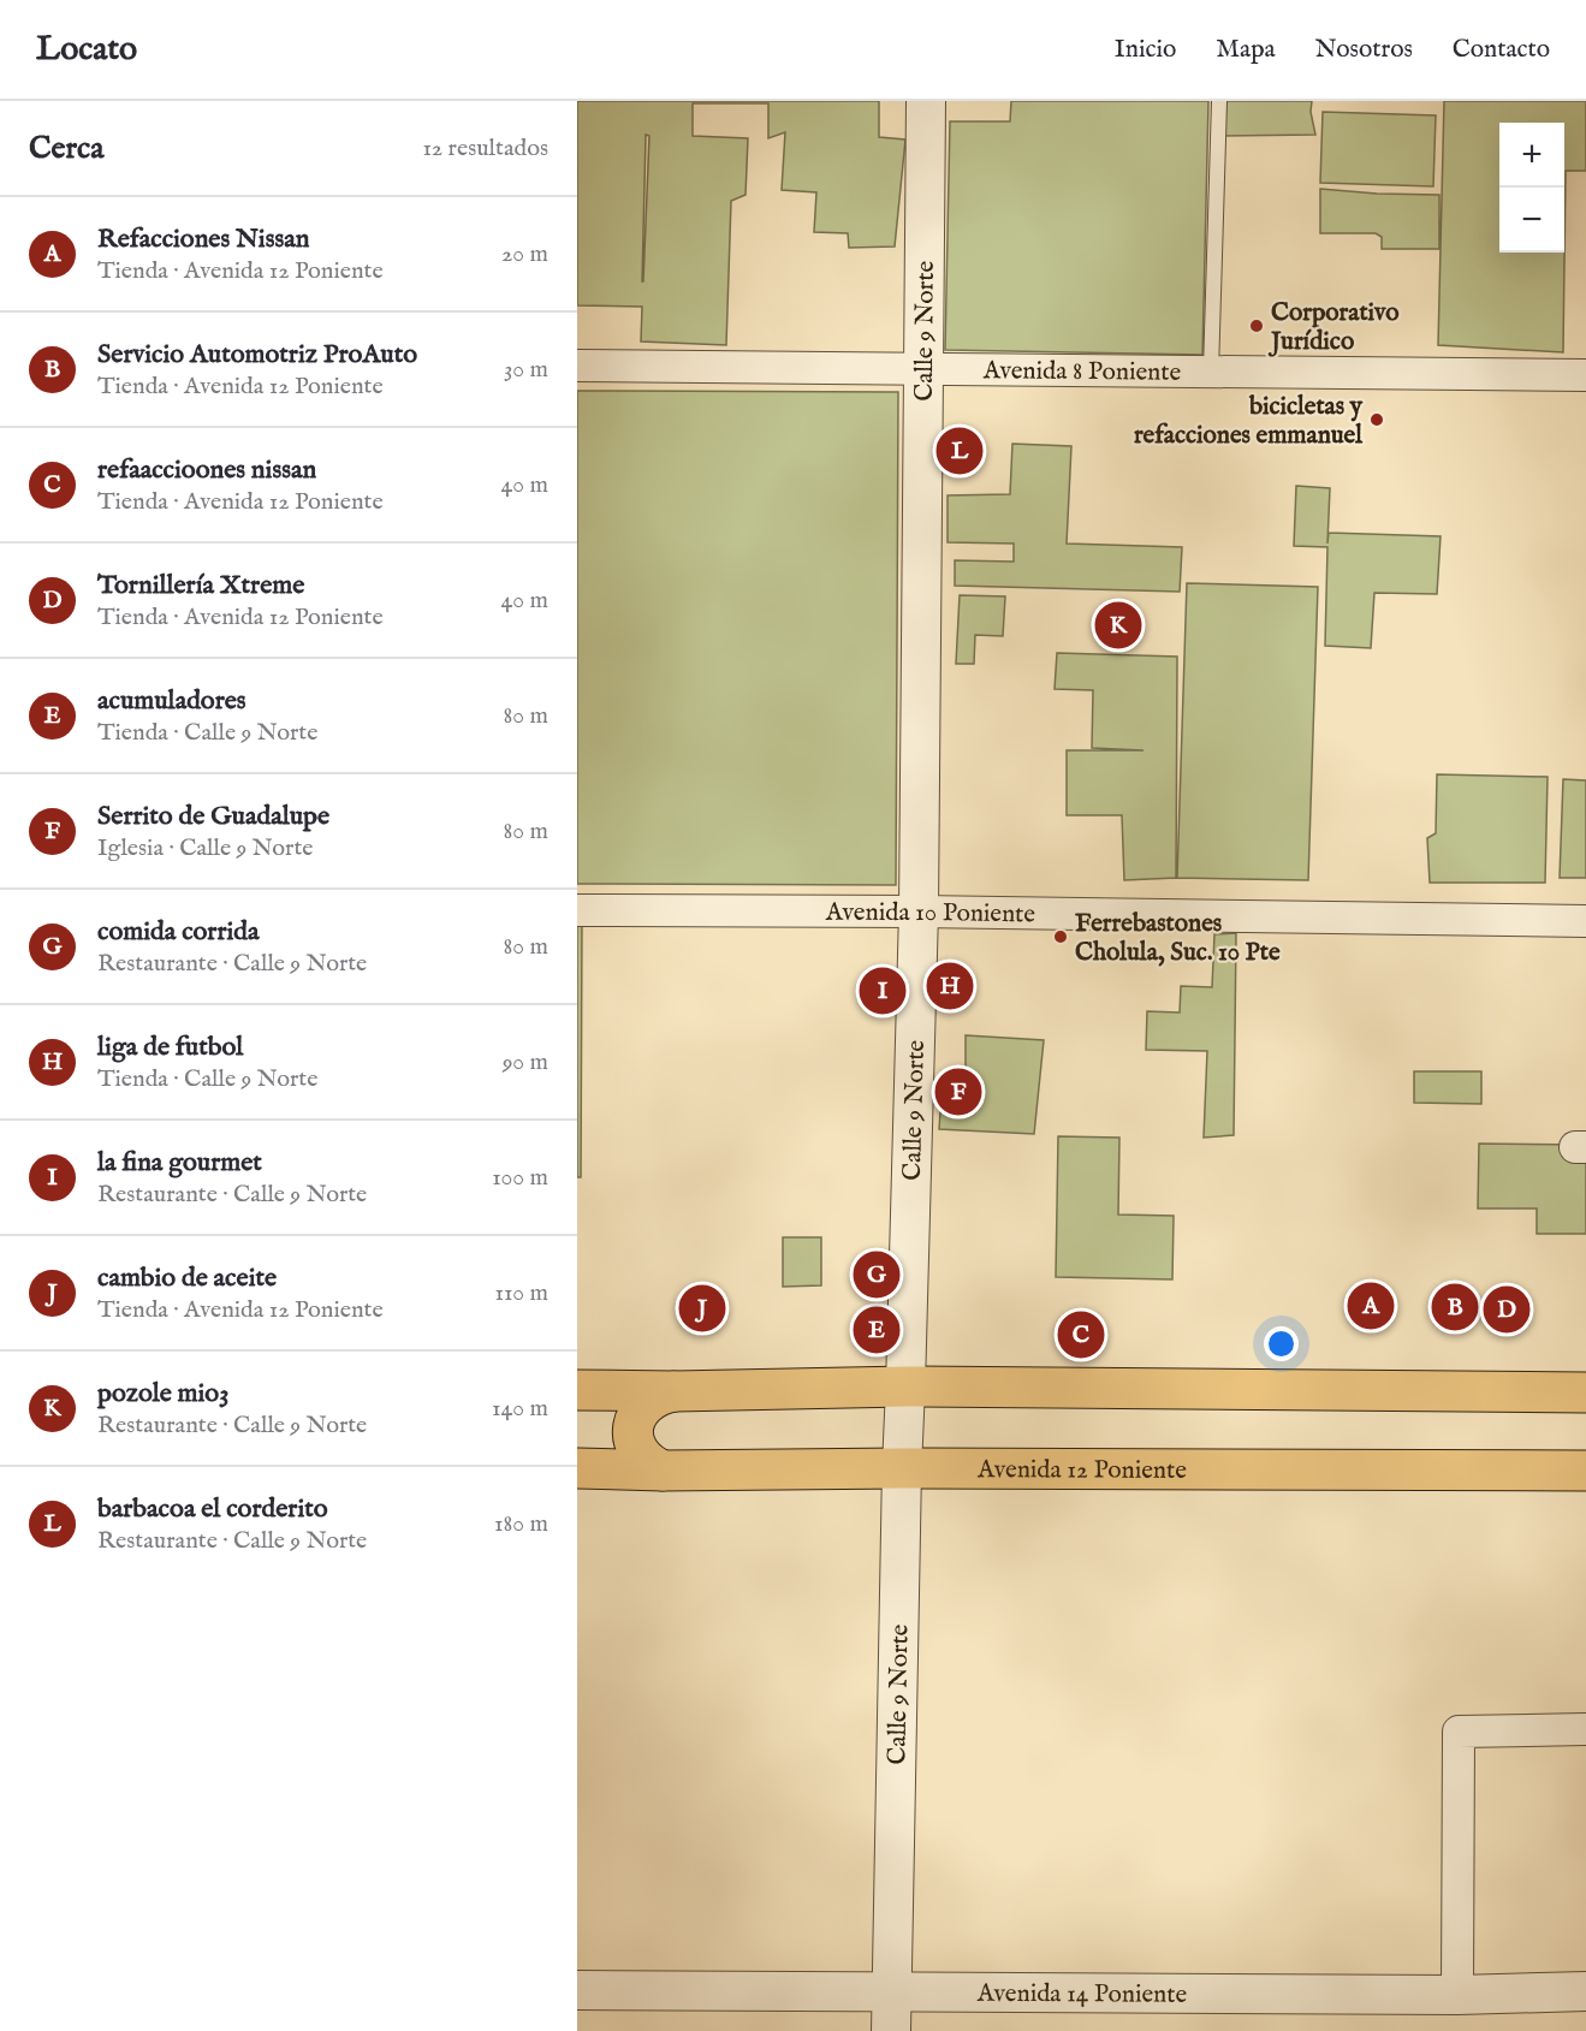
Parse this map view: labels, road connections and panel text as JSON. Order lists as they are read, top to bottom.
{
  "streets": {
    "main road": ["Avenida 12 Poniente"],
    "street": [
      "Calle 9 Norte",
      "Avenida 8 Poniente",
      "Avenida 10 Poniente",
      "Avenida 14 Poniente"
    ]
  },
  "crossings": [
    ["Calle 9 Norte", "Avenida 8 Poniente"],
    ["Calle 9 Norte", "Avenida 10 Poniente"],
    ["Calle 9 Norte", "Avenida 12 Poniente"],
    ["Calle 9 Norte", "Avenida 14 Poniente"]
  ],
  "places": ["Corporativo Jurídico", "bicicletas y refacciones emmanuel", "Ferrebastones Cholula, Suc. 10 Pte"],
  "page": {
    "header": "Locato",
    "nav": [
      "Inicio",
      "Mapa",
      "Nosotros",
      "Contacto"
    ],
    "heading": ["Cerca", "12 resultados"],
    "map_buttons": ["+", "−"],
    "list": [
      {
        "mark": "A",
        "name": "Refacciones Nissan",
        "note": "Tienda · Avenida 12 Poniente",
        "value": "20 m"
      },
      {
        "mark": "B",
        "name": "Servicio Automotriz ProAuto",
        "note": "Tienda · Avenida 12 Poniente",
        "value": "30 m"
      },
      {
        "mark": "C",
        "name": "refaaccioones nissan",
        "note": "Tienda · Avenida 12 Poniente",
        "value": "40 m"
      },
      {
        "mark": "D",
        "name": "Tornillería Xtreme",
        "note": "Tienda · Avenida 12 Poniente",
        "value": "40 m"
      },
      {
        "mark": "E",
        "name": "acumuladores",
        "note": "Tienda · Calle 9 Norte",
        "value": "80 m"
      },
      {
        "mark": "F",
        "name": "Serrito de Guadalupe",
        "note": "Iglesia · Calle 9 Norte",
        "value": "80 m"
      },
      {
        "mark": "G",
        "name": "comida corrida",
        "note": "Restaurante · Calle 9 Norte",
        "value": "80 m"
      },
      {
        "mark": "H",
        "name": "liga de futbol",
        "note": "Tienda · Calle 9 Norte",
        "value": "90 m"
      },
      {
        "mark": "I",
        "name": "la fina gourmet",
        "note": "Restaurante · Calle 9 Norte",
        "value": "100 m"
      },
      {
        "mark": "J",
        "name": "cambio de aceite",
        "note": "Tienda · Avenida 12 Poniente",
        "value": "110 m"
      },
      {
        "mark": "K",
        "name": "pozole mio3",
        "note": "Restaurante · Calle 9 Norte",
        "value": "140 m"
      },
      {
        "mark": "L",
        "name": "barbacoa el corderito",
        "note": "Restaurante · Calle 9 Norte",
        "value": "180 m"
      }
    ],
    "pins": [
      "L",
      "K",
      "H",
      "I",
      "F",
      "G",
      "A",
      "B",
      "J",
      "D",
      "E",
      "C"
    ]
  }
}
